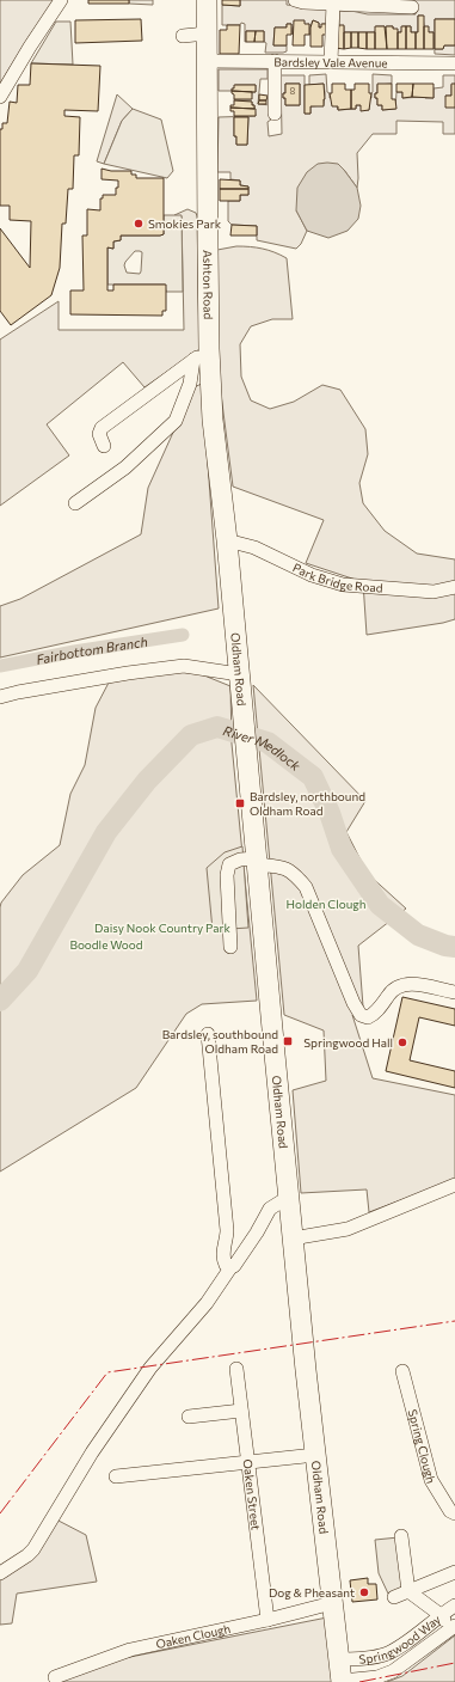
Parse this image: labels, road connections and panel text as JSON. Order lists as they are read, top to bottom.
{
  "streets": {
    "highway": ["Ashton Road", "Oldham Road"],
    "street": [
      "Bardsley Vale Avenue",
      "Park Bridge Road",
      "Spring Clough",
      "Oaken Street",
      "Springwood Way",
      "Oaken Clough"
    ]
  },
  "crossings": [
    ["Bardsley Vale Avenue", "Ashton Road"],
    ["Ashton Road", "Park Bridge Road"],
    ["Ashton Road", "Oldham Road"],
    ["Park Bridge Road", "Oldham Road"],
    ["Oldham Road", "Springwood Way"],
    ["Oldham Road", "Oaken Clough"],
    ["Oaken Street", "Oaken Clough"]
  ],
  "water": ["Fairbottom Branch", "River Medlock"],
  "parks": ["Holden Clough", "Daisy Nook Country Park", "Boodle Wood"],
  "places": {
    "other": ["Smokies Park", "Springwood Hall", "Dog & Pheasant"],
    "transit": ["Bardsley, northbound Oldham Road", "Bardsley, southbound Oldham Road"]
  },
  "house_numbers": ["8"]
}
